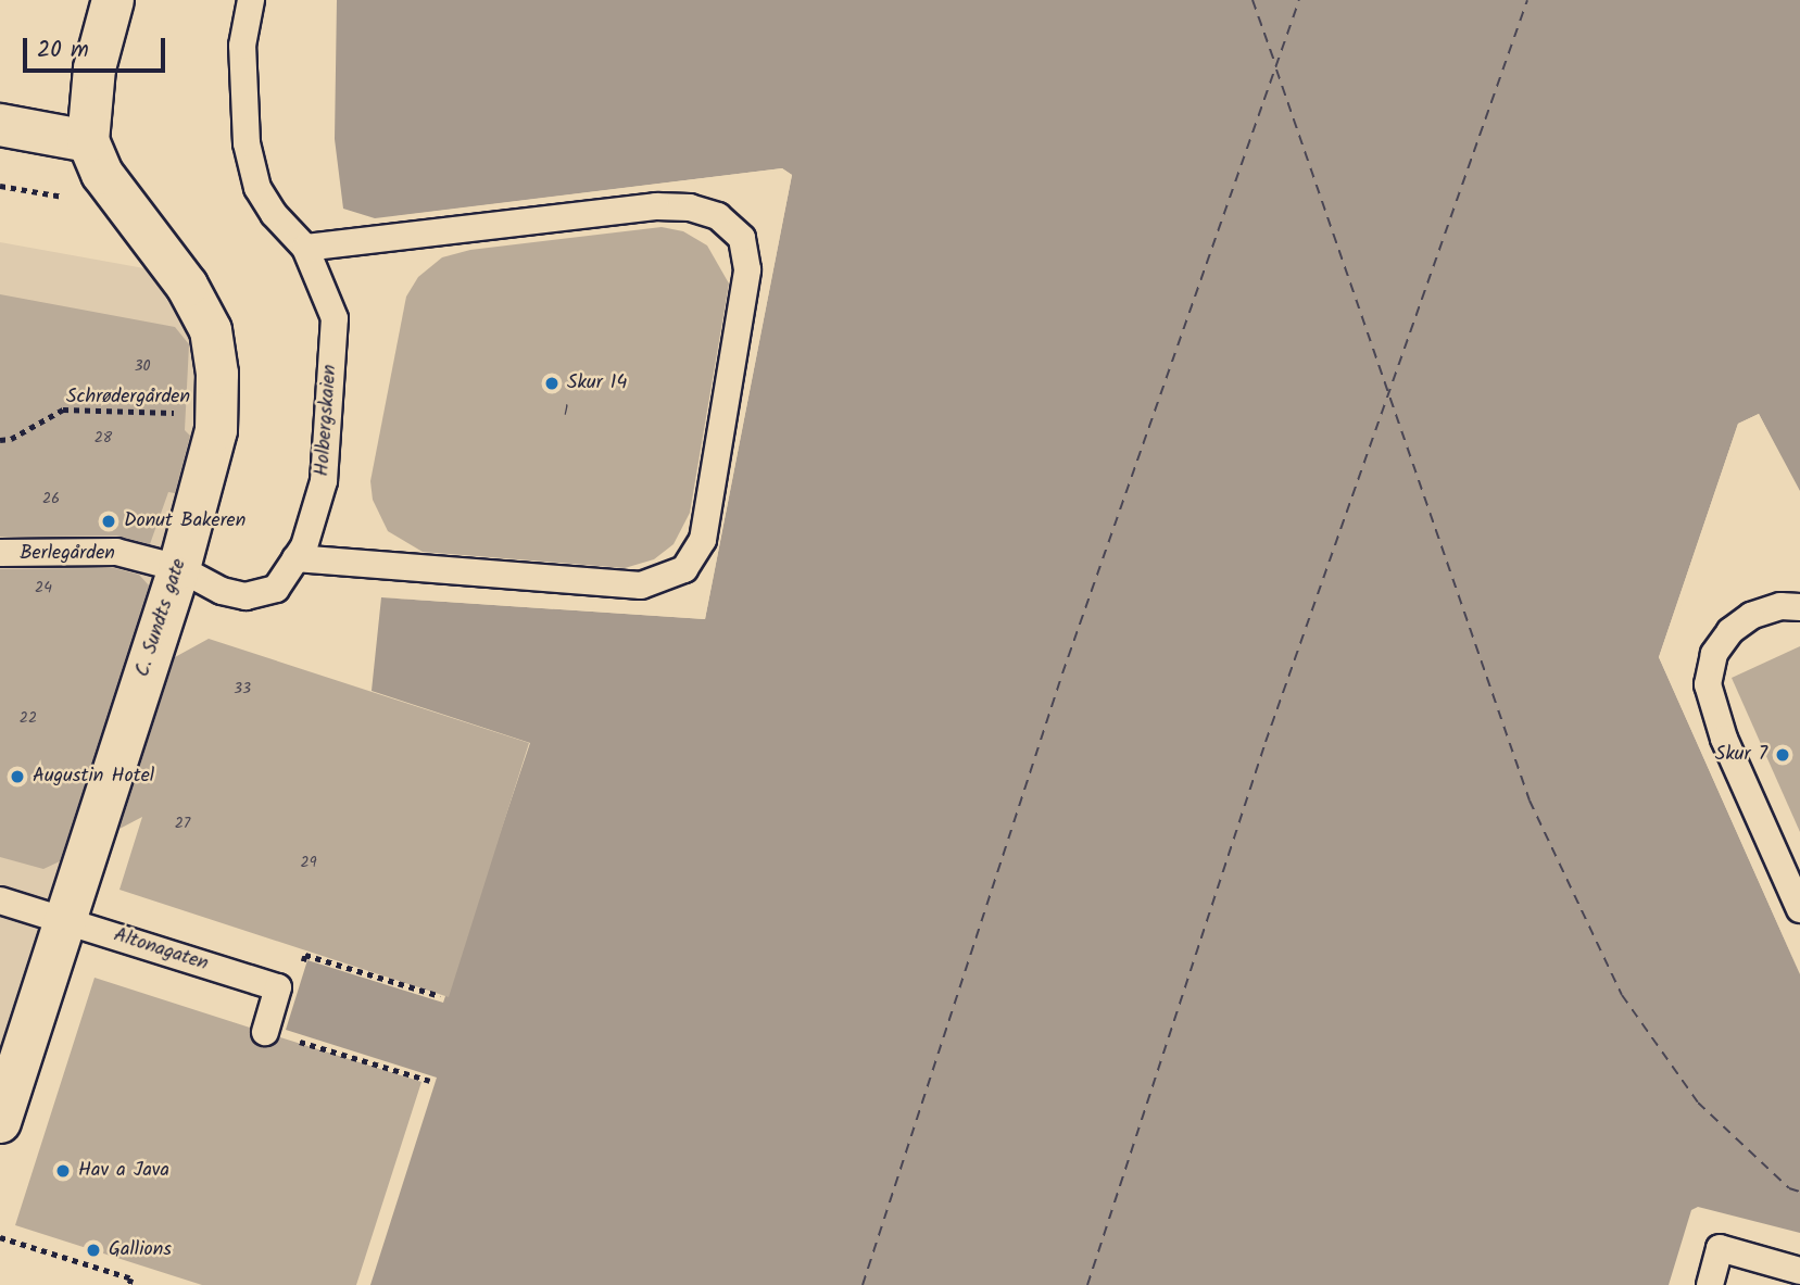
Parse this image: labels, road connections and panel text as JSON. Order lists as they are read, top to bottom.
{
  "streets": {
    "main road": ["C. Sundts gate"],
    "lane": ["Holbergskaien", "Berlegården", "Altonagaten"],
    "path": ["Schrødergården"]
  },
  "crossings": [
    ["Schrødergården", "C. Sundts gate"],
    ["Holbergskaien", "Berlegården"],
    ["Holbergskaien", "C. Sundts gate"],
    ["Berlegården", "C. Sundts gate"],
    ["C. Sundts gate", "Altonagaten"]
  ],
  "places": [
    "Skur 14",
    "Donut Bakeren",
    "Skur 7",
    "Augustin Hotel",
    "Hav a Java",
    "Gallions"
  ],
  "house_numbers": [
    "30",
    "1",
    "28",
    "26",
    "24",
    "33",
    "22",
    "27",
    "29"
  ],
  "scale_bar": "20 m"
}
